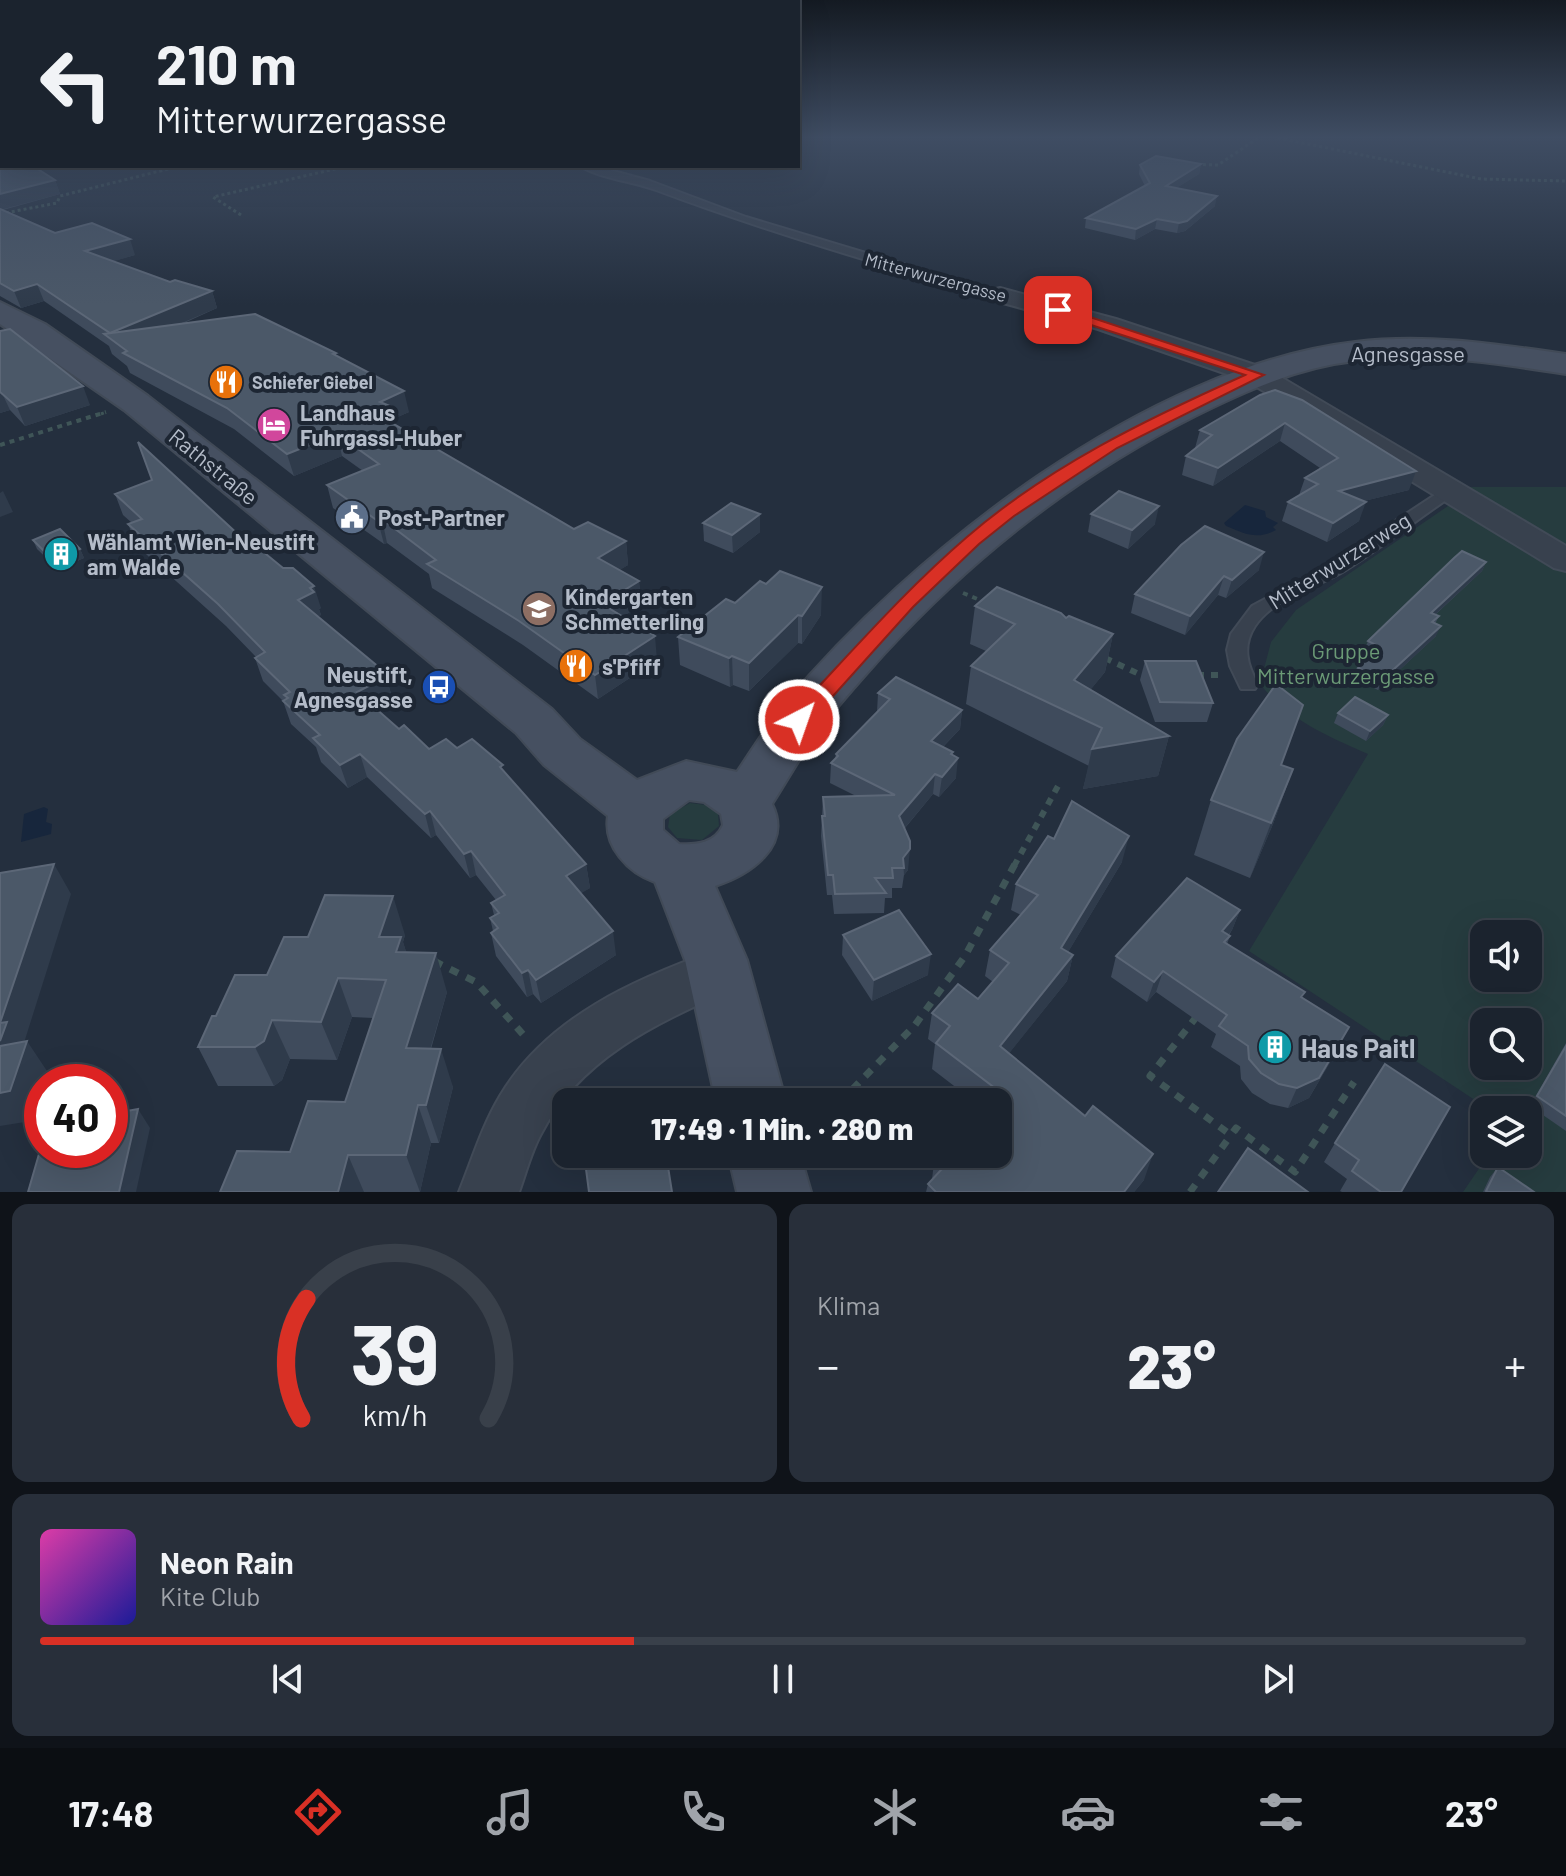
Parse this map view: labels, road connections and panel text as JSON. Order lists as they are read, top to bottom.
{
  "streets": {
    "main road": ["Agnesgasse", "Rathstraße"],
    "street": ["Mitterwurzergasse"],
    "lane": ["Mitterwurzerweg"]
  },
  "crossings": [
    ["Mitterwurzergasse", "Agnesgasse"],
    ["Mitterwurzergasse", "Mitterwurzerweg"],
    ["Agnesgasse", "Rathstraße"]
  ],
  "parks": ["Gruppe Mitterwurzergasse"],
  "places": {
    "restaurant": ["Schiefer Giebel", "s'Pfiff"],
    "hotel": ["Landhaus Fuhrgassl-Huber"],
    "public building": ["Post-Partner"],
    "building": ["Wählamt Wien-Neustift am Walde", "Haus Paitl"],
    "school or university": ["Kindergarten Schmetterling"],
    "bus stop": ["Neustift, Agnesgasse"]
  },
  "page": {
    "turn": ["210 m", "Mitterwurzergasse"],
    "limit": "40",
    "trip": "17:49 · 1 Min. · 280 m",
    "tile": "Klima",
    "heat": ["−", "23°", "+"],
    "song": ["Neon Rain", "Kite Club"],
    "tabs": ["17:48", "23°"],
    "gauge": ["39", "km/h"]
  }
}
